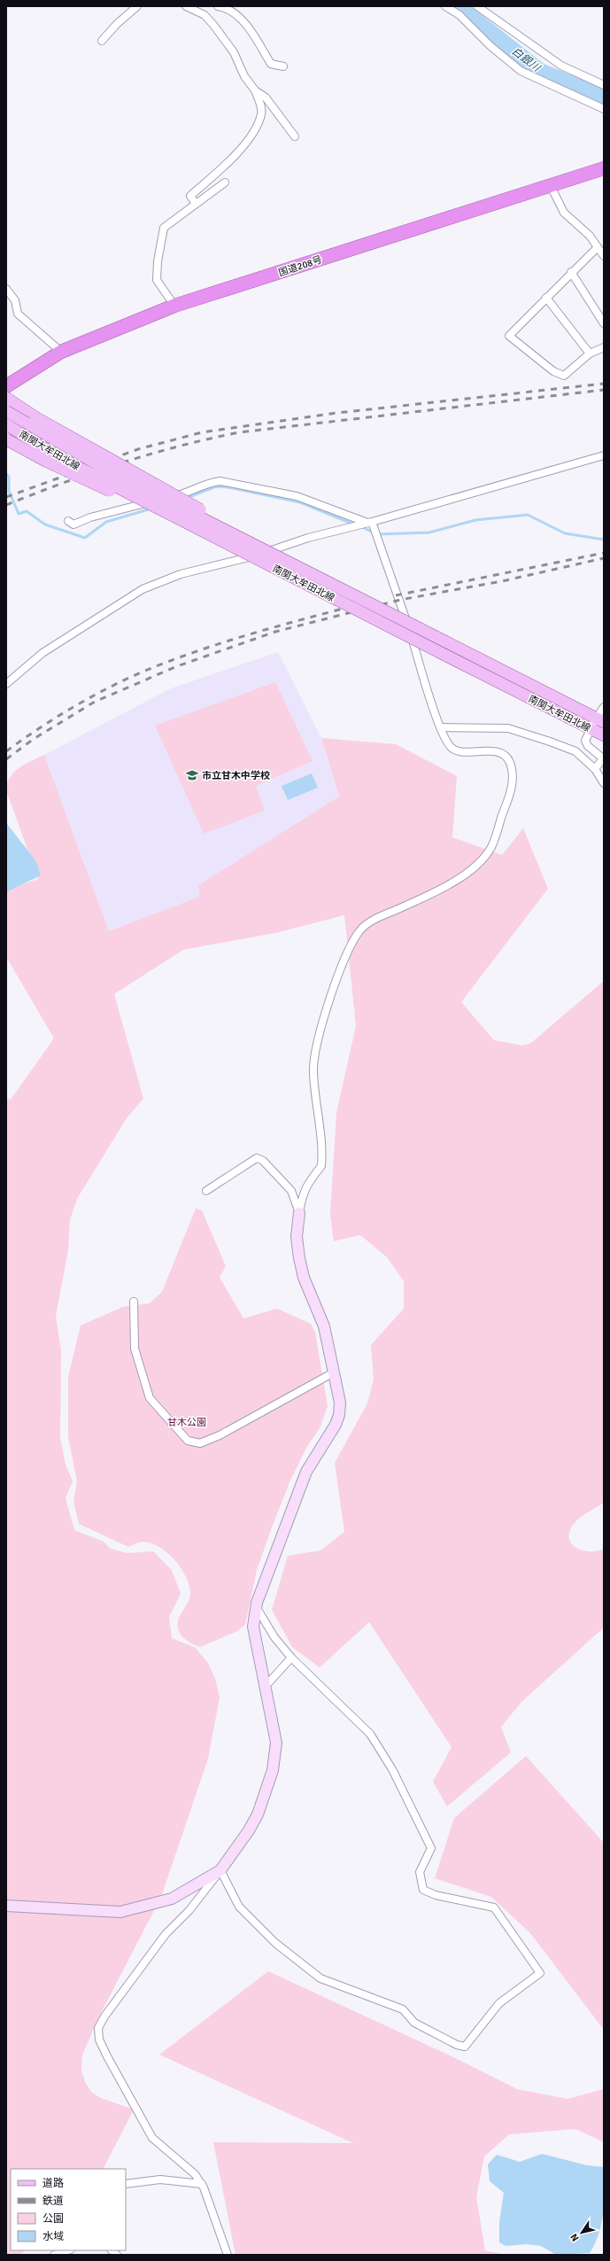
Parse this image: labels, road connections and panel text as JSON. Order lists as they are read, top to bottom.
{
  "streets": {
    "highway": ["国道208号"],
    "main road": ["南関大牟田北線"]
  },
  "water": ["白銀川"],
  "parks": ["甘木公園"],
  "places": {
    "school or university": ["市立甘木中学校"]
  },
  "legend": [
    "道路",
    "鉄道",
    "公園",
    "水域"
  ],
  "north": "bottom left"
}
